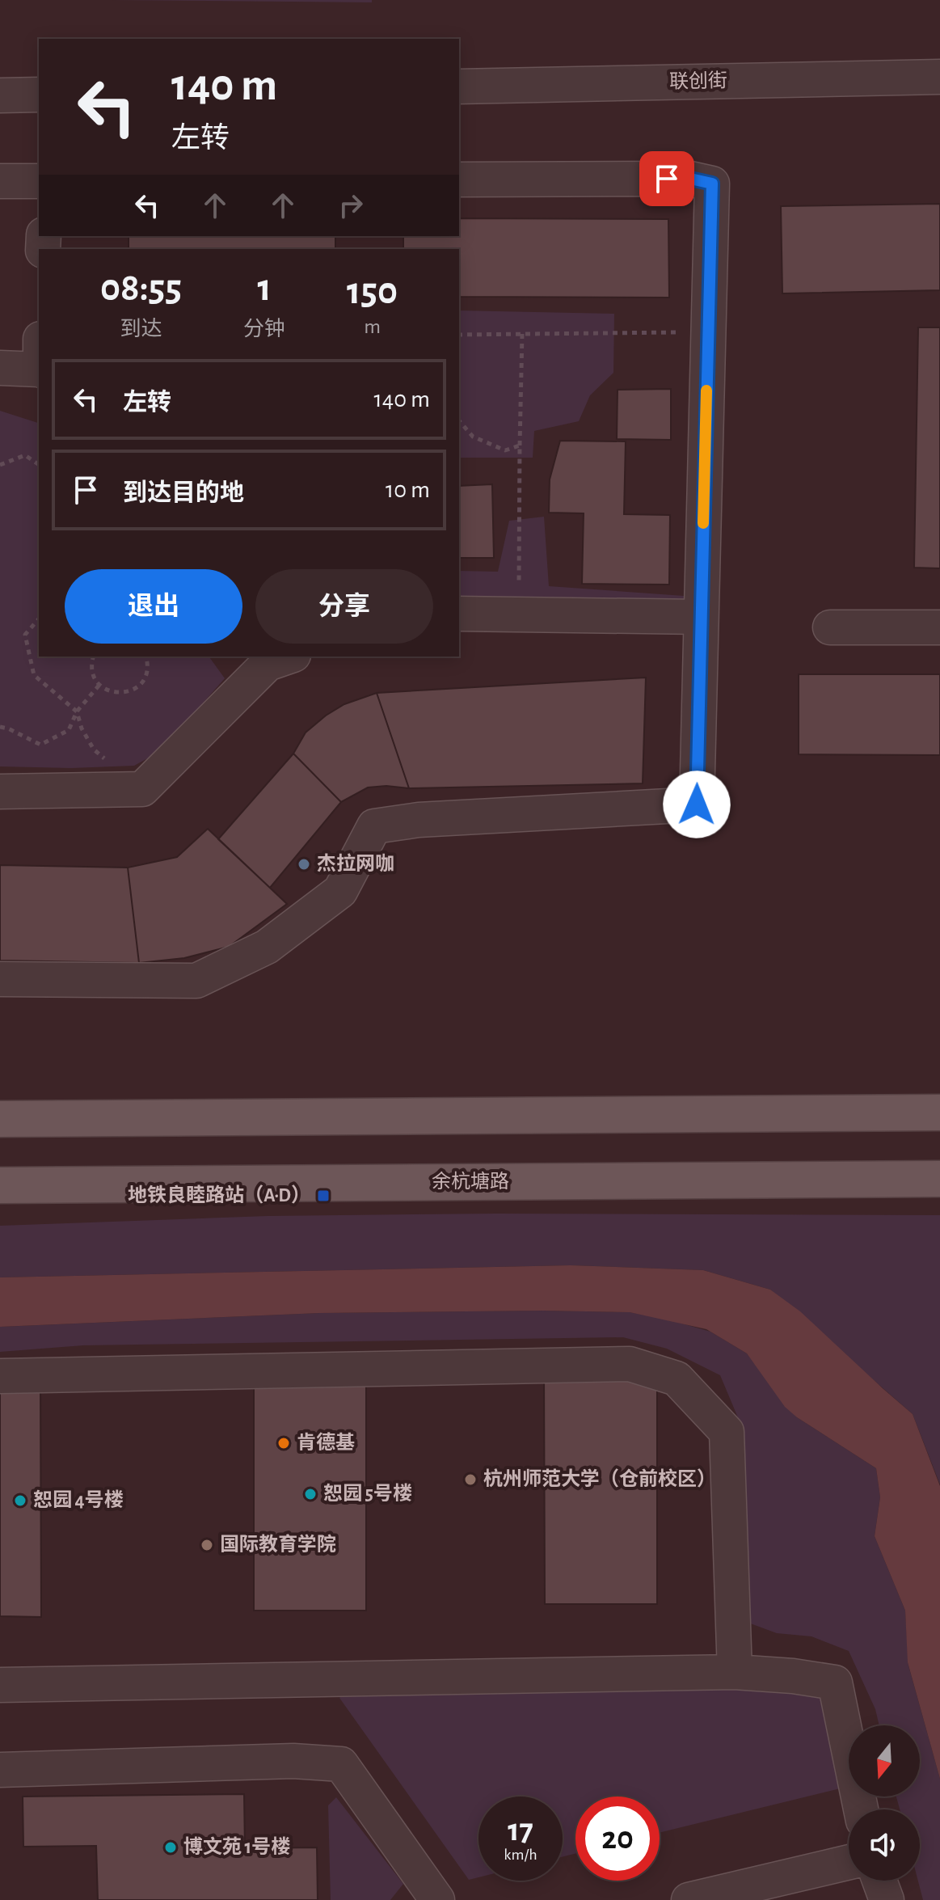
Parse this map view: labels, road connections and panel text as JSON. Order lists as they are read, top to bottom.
{
  "streets": {
    "main road": ["余杭塘路"],
    "street": ["联创街"]
  },
  "places": {
    "other": [
      "杰拉网咖",
      "肯德基",
      "杭州师范大学（仓前校区）",
      "恕园 5号楼",
      "恕园 4号楼",
      "国际教育学院",
      "博文苑 1号楼"
    ],
    "transit": ["地铁良睦路站（A·D）"]
  },
  "north": "bottom",
  "page": {
    "turn": ["140 m", "左转"],
    "eta": [
      "08:55",
      "到达",
      "1",
      "分钟",
      "150",
      "m"
    ],
    "list": [
      {
        "name": "左转",
        "value": "140 m"
      },
      {
        "name": "到达目的地",
        "value": "10 m"
      }
    ],
    "buttons": ["退出", "分享"],
    "speed": "17 km/h",
    "limit": "20"
  }
}
